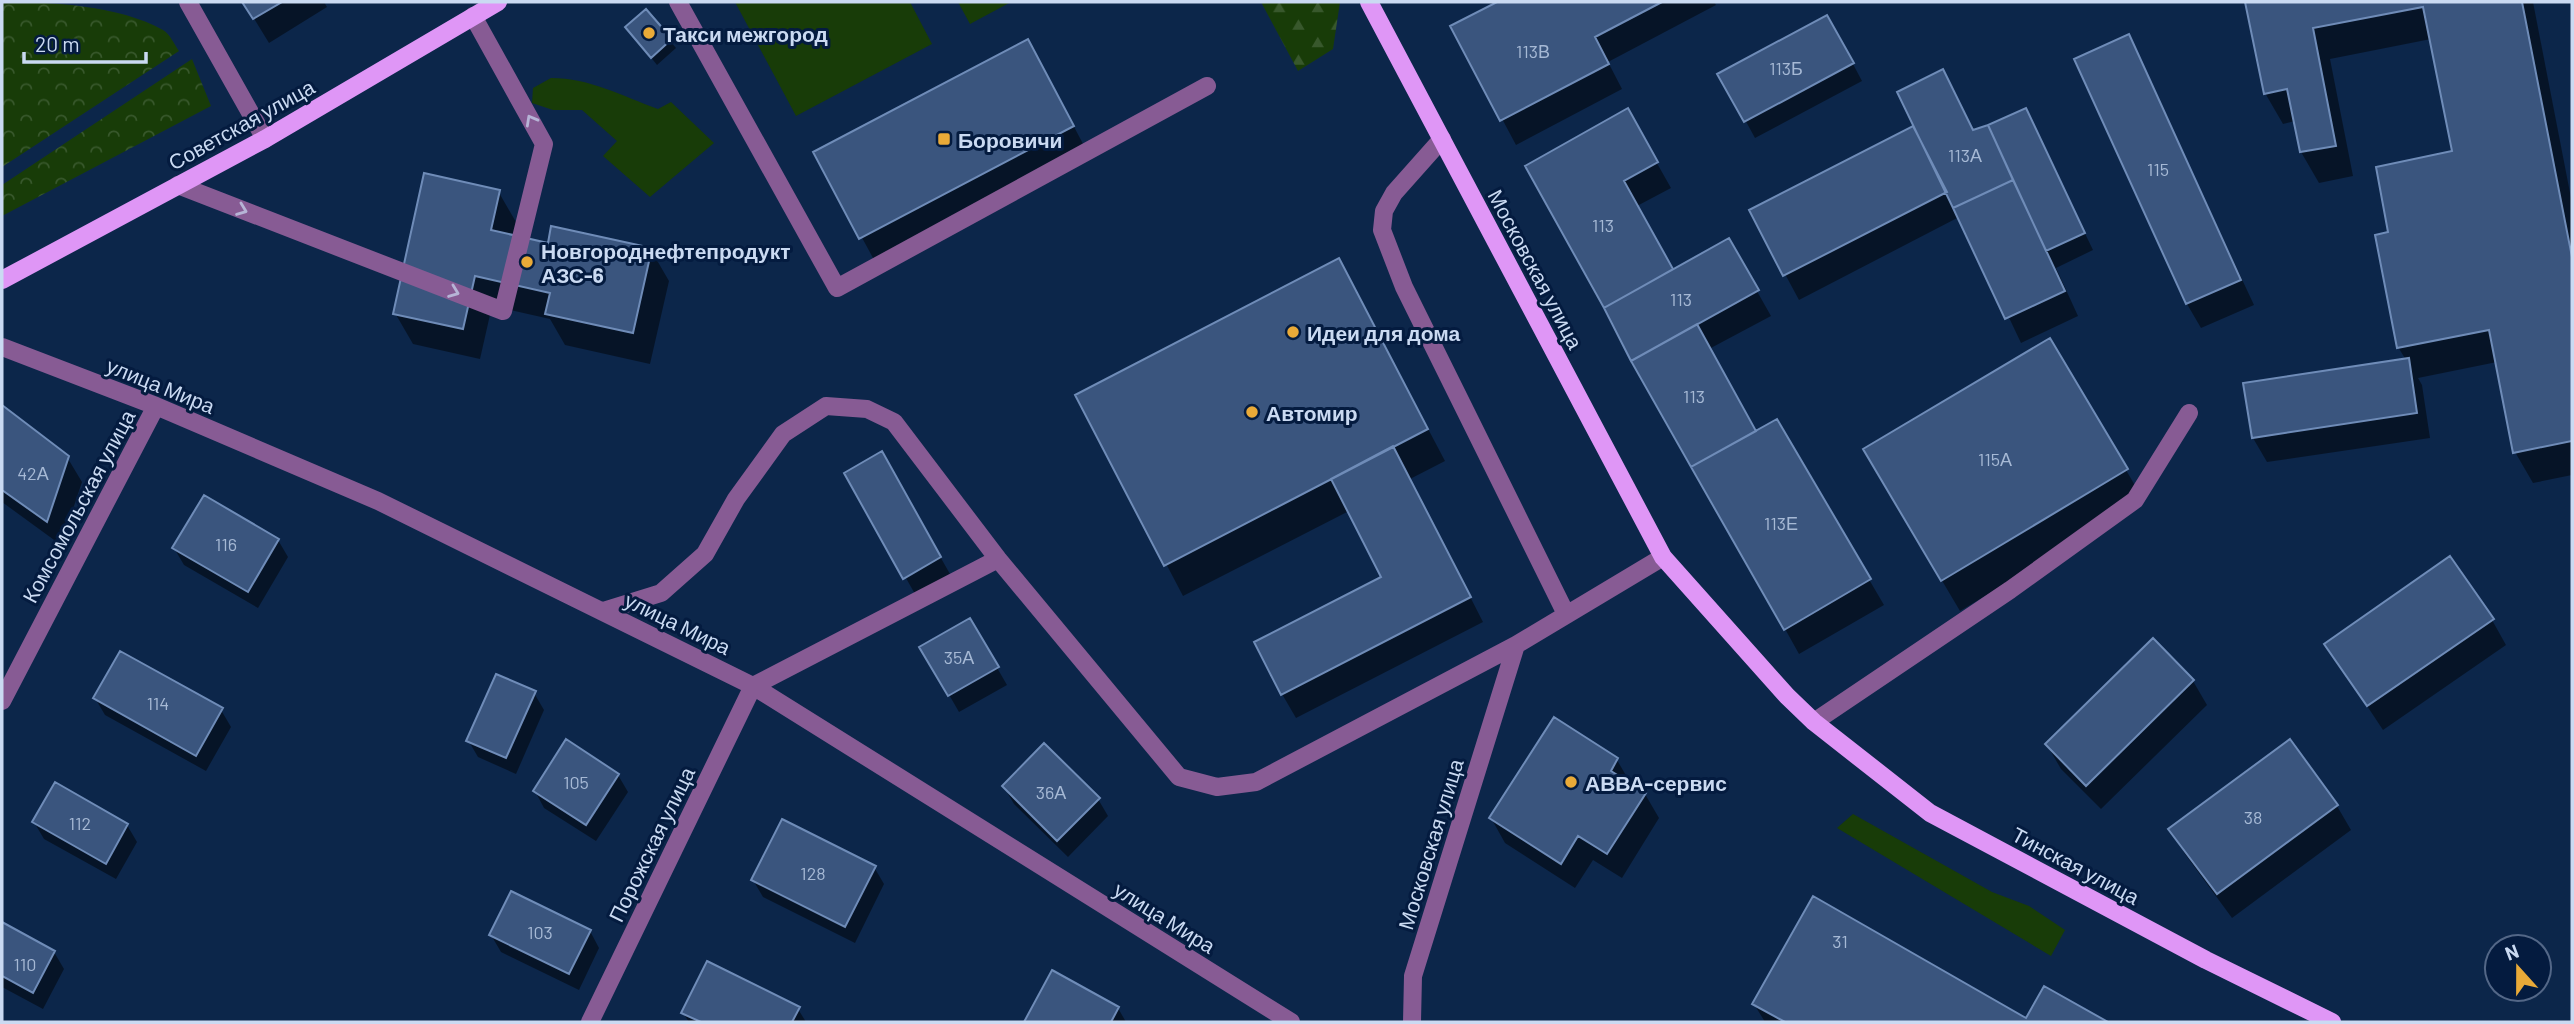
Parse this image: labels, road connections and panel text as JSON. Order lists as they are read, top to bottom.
{
  "streets": {
    "main road": ["Советская улица", "Московская улица", "Тинская улица"],
    "street": ["улица Мира", "Комсомольская улица", "Порожская улица"]
  },
  "crossings": [
    ["Московская улица", "Тинская улица"],
    ["улица Мира", "Комсомольская улица"],
    ["улица Мира", "Порожская улица"]
  ],
  "places": {
    "other": [
      "Такси межгород",
      "Новгороднефтепродукт АЗС-6",
      "Идеи для дома",
      "Автомир",
      "АВВА-сервис"
    ],
    "transit": ["Боровичи"]
  },
  "house_numbers": [
    "113В",
    "113Б",
    "113А",
    "115",
    "113",
    "113",
    "113",
    "115А",
    "42А",
    "113Е",
    "116",
    "35А",
    "114",
    "105",
    "36А",
    "38",
    "112",
    "128",
    "103",
    "31",
    "110"
  ],
  "scale_bar": "20 m",
  "north": "top"
}
